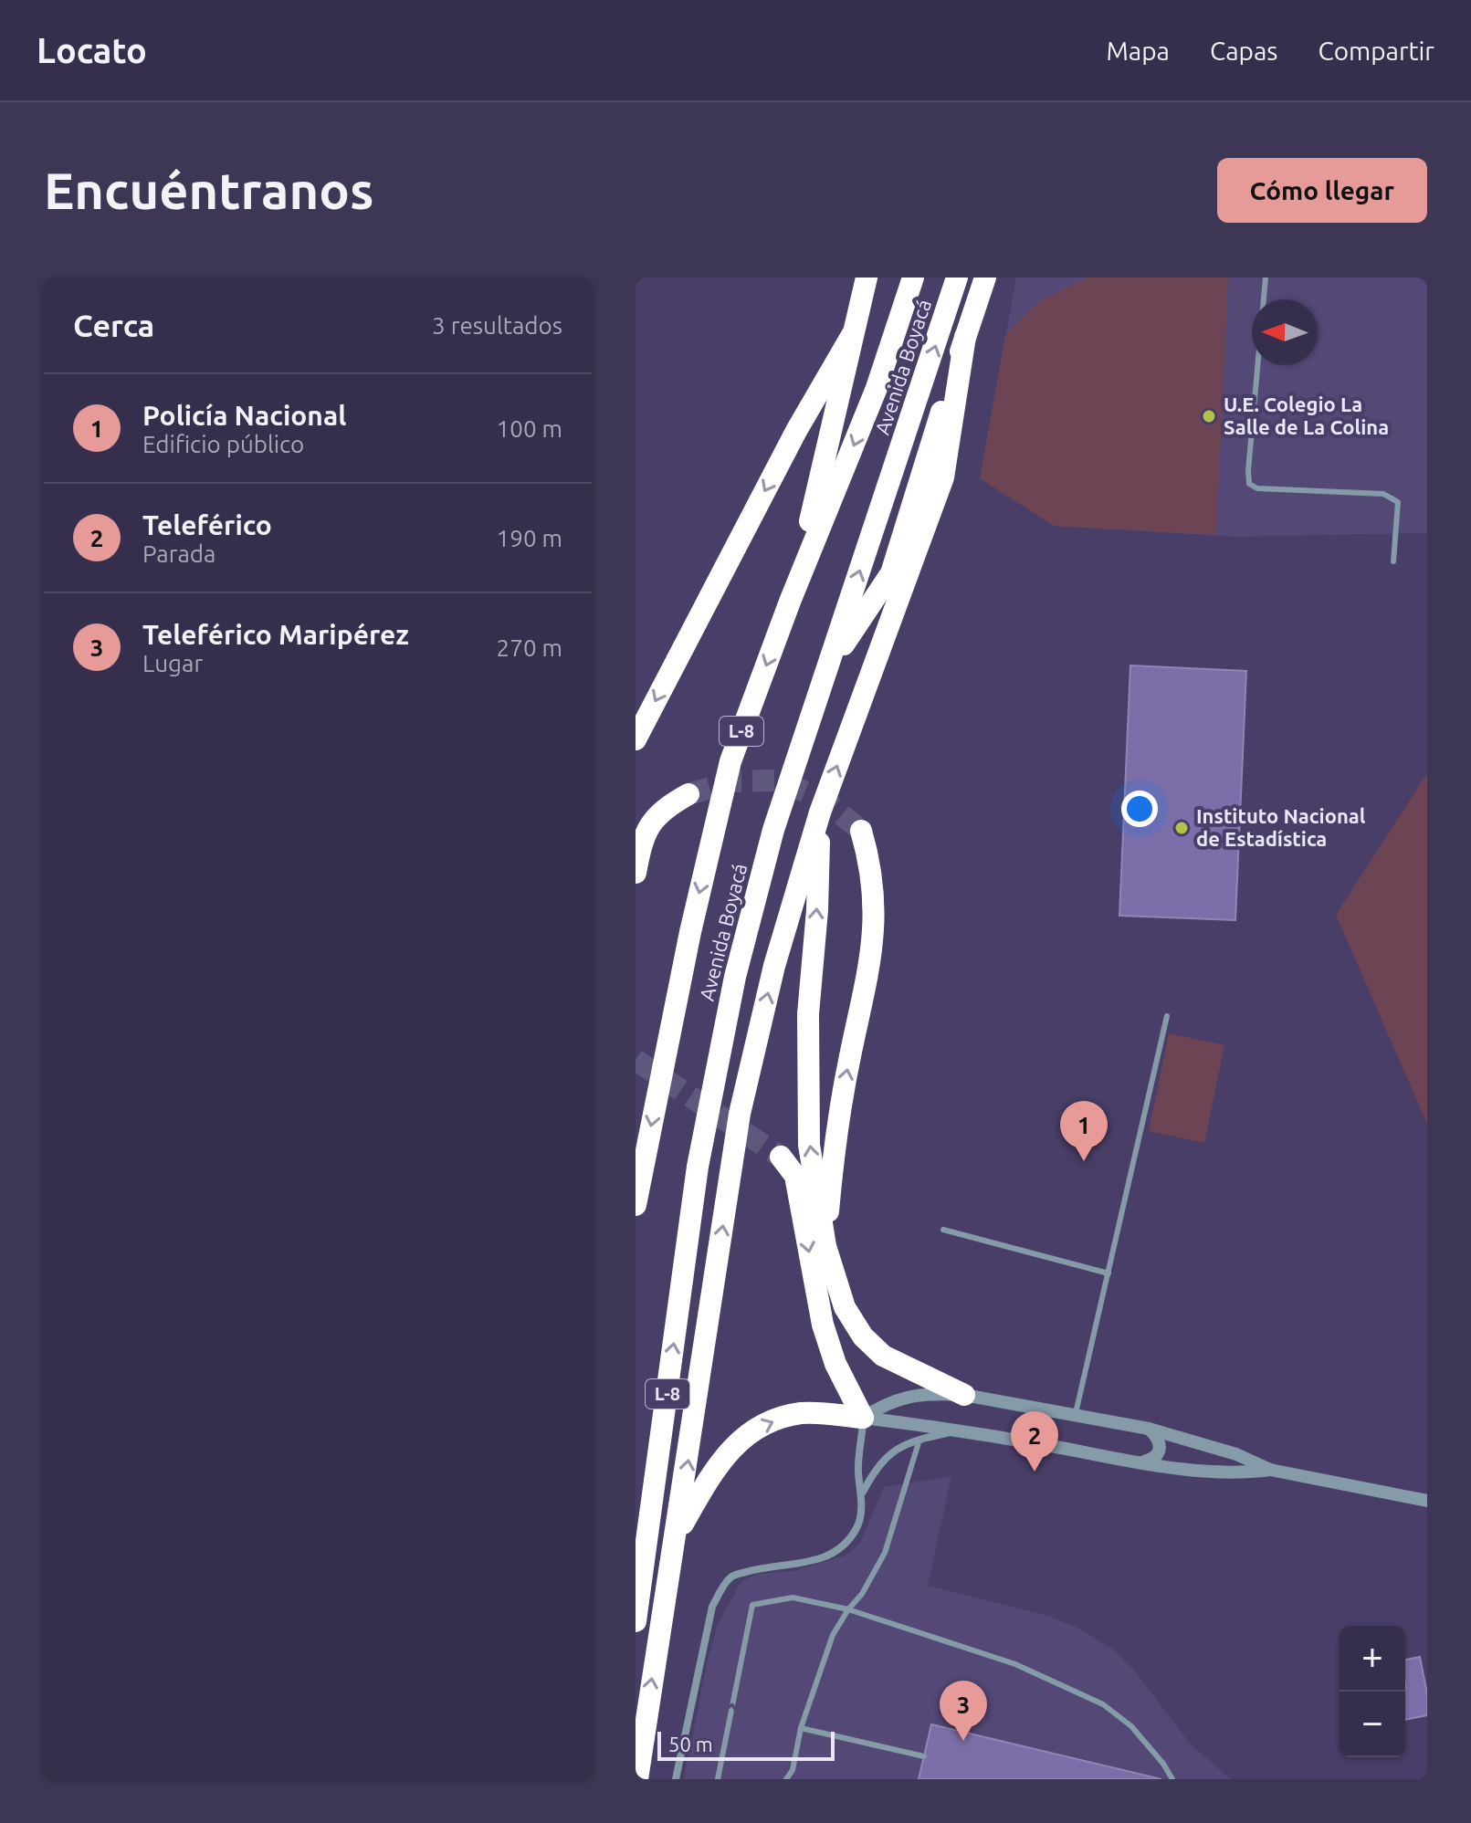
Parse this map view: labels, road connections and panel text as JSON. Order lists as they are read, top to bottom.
{
  "streets": {
    "highway": ["Avenida Boyacá", "L-8"]
  },
  "places": ["U.E. Colegio La Salle de La Colina", "Instituto Nacional de Estadística"],
  "scale_bar": "50 m",
  "north": "left",
  "page": {
    "header": "Locato",
    "nav": ["Mapa", "Capas", "Compartir"],
    "buttons": "Cómo llegar",
    "title": "Encuéntranos",
    "heading": ["Cerca", "3 resultados"],
    "list": [
      {
        "mark": "1",
        "name": "Policía Nacional",
        "note": "Edificio público",
        "value": "100 m"
      },
      {
        "mark": "2",
        "name": "Teleférico",
        "note": "Parada",
        "value": "190 m"
      },
      {
        "mark": "3",
        "name": "Teleférico Maripérez",
        "note": "Lugar",
        "value": "270 m"
      }
    ],
    "pins": ["1", "2", "3"],
    "map_buttons": ["+", "−"],
    "scale": "50 m"
  }
}
